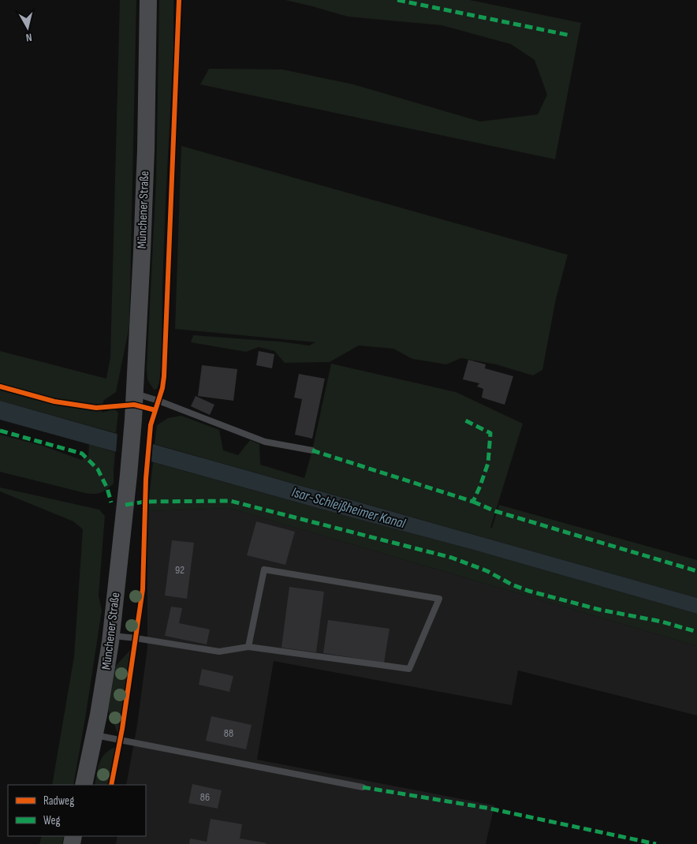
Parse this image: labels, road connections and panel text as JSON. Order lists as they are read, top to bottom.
{
  "streets": {
    "main road": ["Münchener Straße"]
  },
  "water": ["Isar-Schleißheimer Kanal"],
  "house_numbers": ["92", "88", "86"],
  "legend": ["Radweg", "Weg"],
  "north": "bottom"
}
